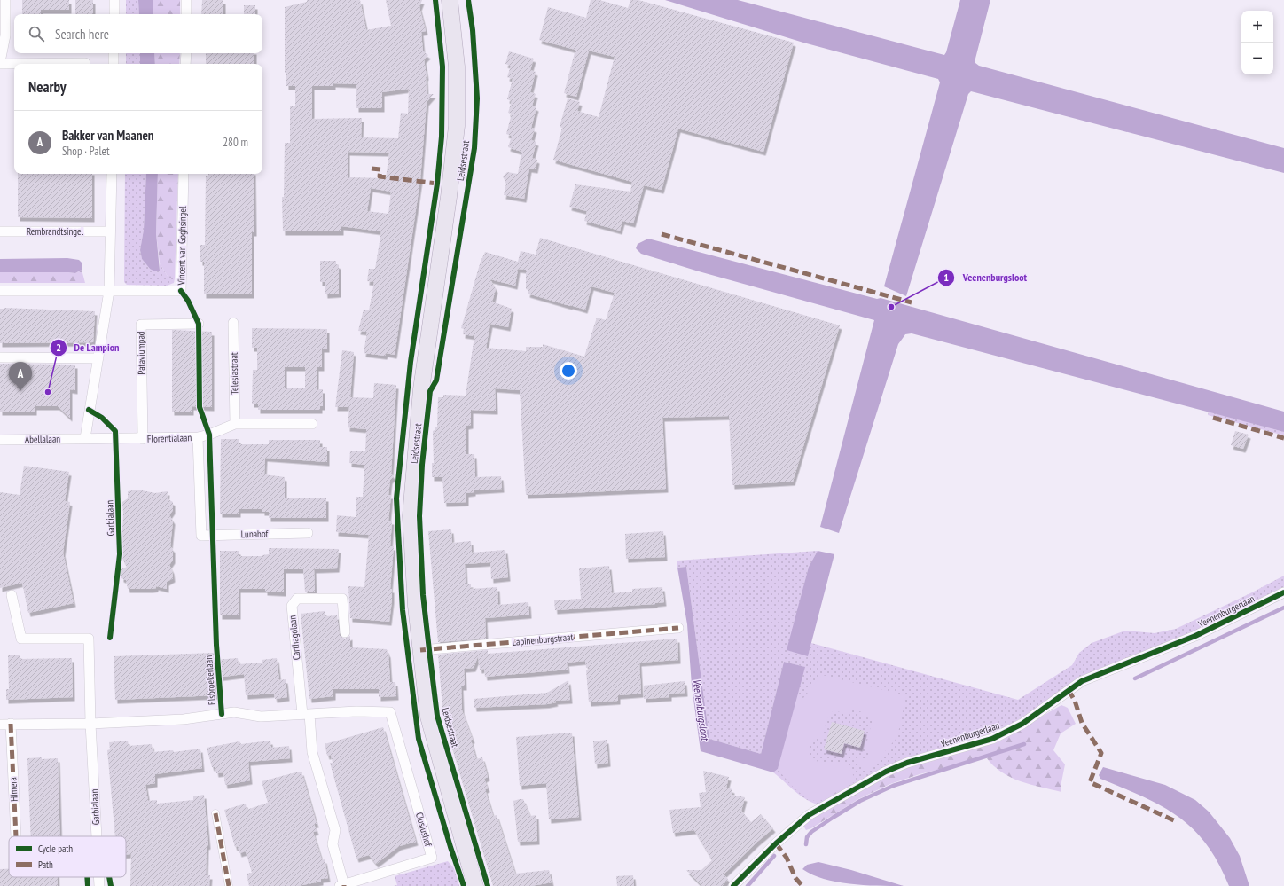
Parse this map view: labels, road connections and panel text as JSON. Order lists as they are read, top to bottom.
{
  "streets": {
    "main road": ["Leidsestraat"],
    "street": [
      "Rembrandtsingel",
      "Vincent van Goghsingel",
      "Pataviumpad",
      "Telesiastraat",
      "Florentialaan",
      "Abellalaan",
      "Garbialaan",
      "Lunahof",
      "Veenenburgerlaan",
      "Carthagolaan",
      "Lapinenburgstraat",
      "Elsbroekerlaan",
      "Himera",
      "Clusiushof"
    ]
  },
  "crossings": [
    ["Leidsestraat", "Lapinenburgstraat"],
    ["Pataviumpad", "Florentialaan"],
    ["Florentialaan", "Abellalaan"],
    ["Florentialaan", "Lunahof"],
    ["Garbialaan", "Elsbroekerlaan"],
    ["Carthagolaan", "Elsbroekerlaan"],
    ["Carthagolaan", "Clusiushof"],
    ["Elsbroekerlaan", "Himera"],
    ["Elsbroekerlaan", "Clusiushof"]
  ],
  "water": ["Veenenburgsloot"],
  "places": ["Veenenburgsloot", "De Lampion"],
  "legend": ["Cycle path", "Path"],
  "page": {
    "map_buttons": ["+", "−"],
    "search": "Search here",
    "heading": "Nearby",
    "list": [
      {
        "mark": "A",
        "name": "Bakker van Maanen",
        "note": "Shop · Palet",
        "value": "280 m"
      }
    ],
    "pins": "A"
  }
}
